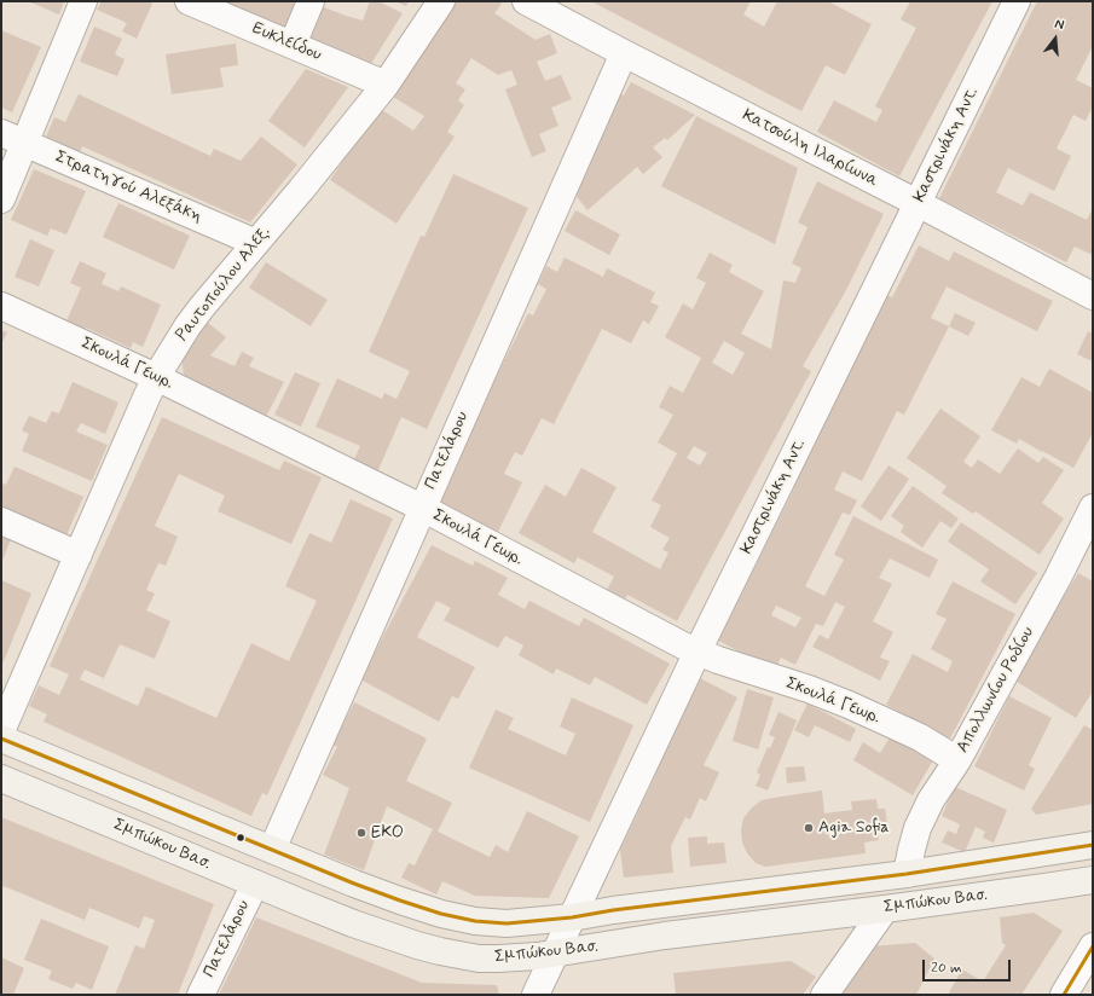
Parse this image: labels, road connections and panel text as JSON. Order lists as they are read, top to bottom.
{
  "streets": {
    "main road": ["Σμπώκου Βασ."],
    "street": [
      "Ευκλείδου",
      "Καστρινάκη Αντ.",
      "Κατσούλη Ιλαρίωνα",
      "Στρατηγού Αλεξάκη",
      "Ραυτοπούλου Αλεξ.",
      "Σκουλά Γεωρ.",
      "Πατελάρου",
      "Απολλωνίου Ροδίου"
    ]
  },
  "crossings": [
    ["Ευκλείδου", "Ραυτοπούλου Αλεξ."],
    ["Καστρινάκη Αντ.", "Κατσούλη Ιλαρίωνα"],
    ["Καστρινάκη Αντ.", "Σκουλά Γεωρ."],
    ["Καστρινάκη Αντ.", "Σμπώκου Βασ."],
    ["Κατσούλη Ιλαρίωνα", "Πατελάρου"],
    ["Στρατηγού Αλεξάκη", "Ραυτοπούλου Αλεξ."],
    ["Ραυτοπούλου Αλεξ.", "Σκουλά Γεωρ."],
    ["Σκουλά Γεωρ.", "Πατελάρου"],
    ["Σκουλά Γεωρ.", "Απολλωνίου Ροδίου"],
    ["Πατελάρου", "Σμπώκου Βασ."],
    ["Απολλωνίου Ροδίου", "Σμπώκου Βασ."]
  ],
  "places": ["Agia Sofia", "ΕΚΟ"],
  "scale_bar": "20 m",
  "north": "top"
}
